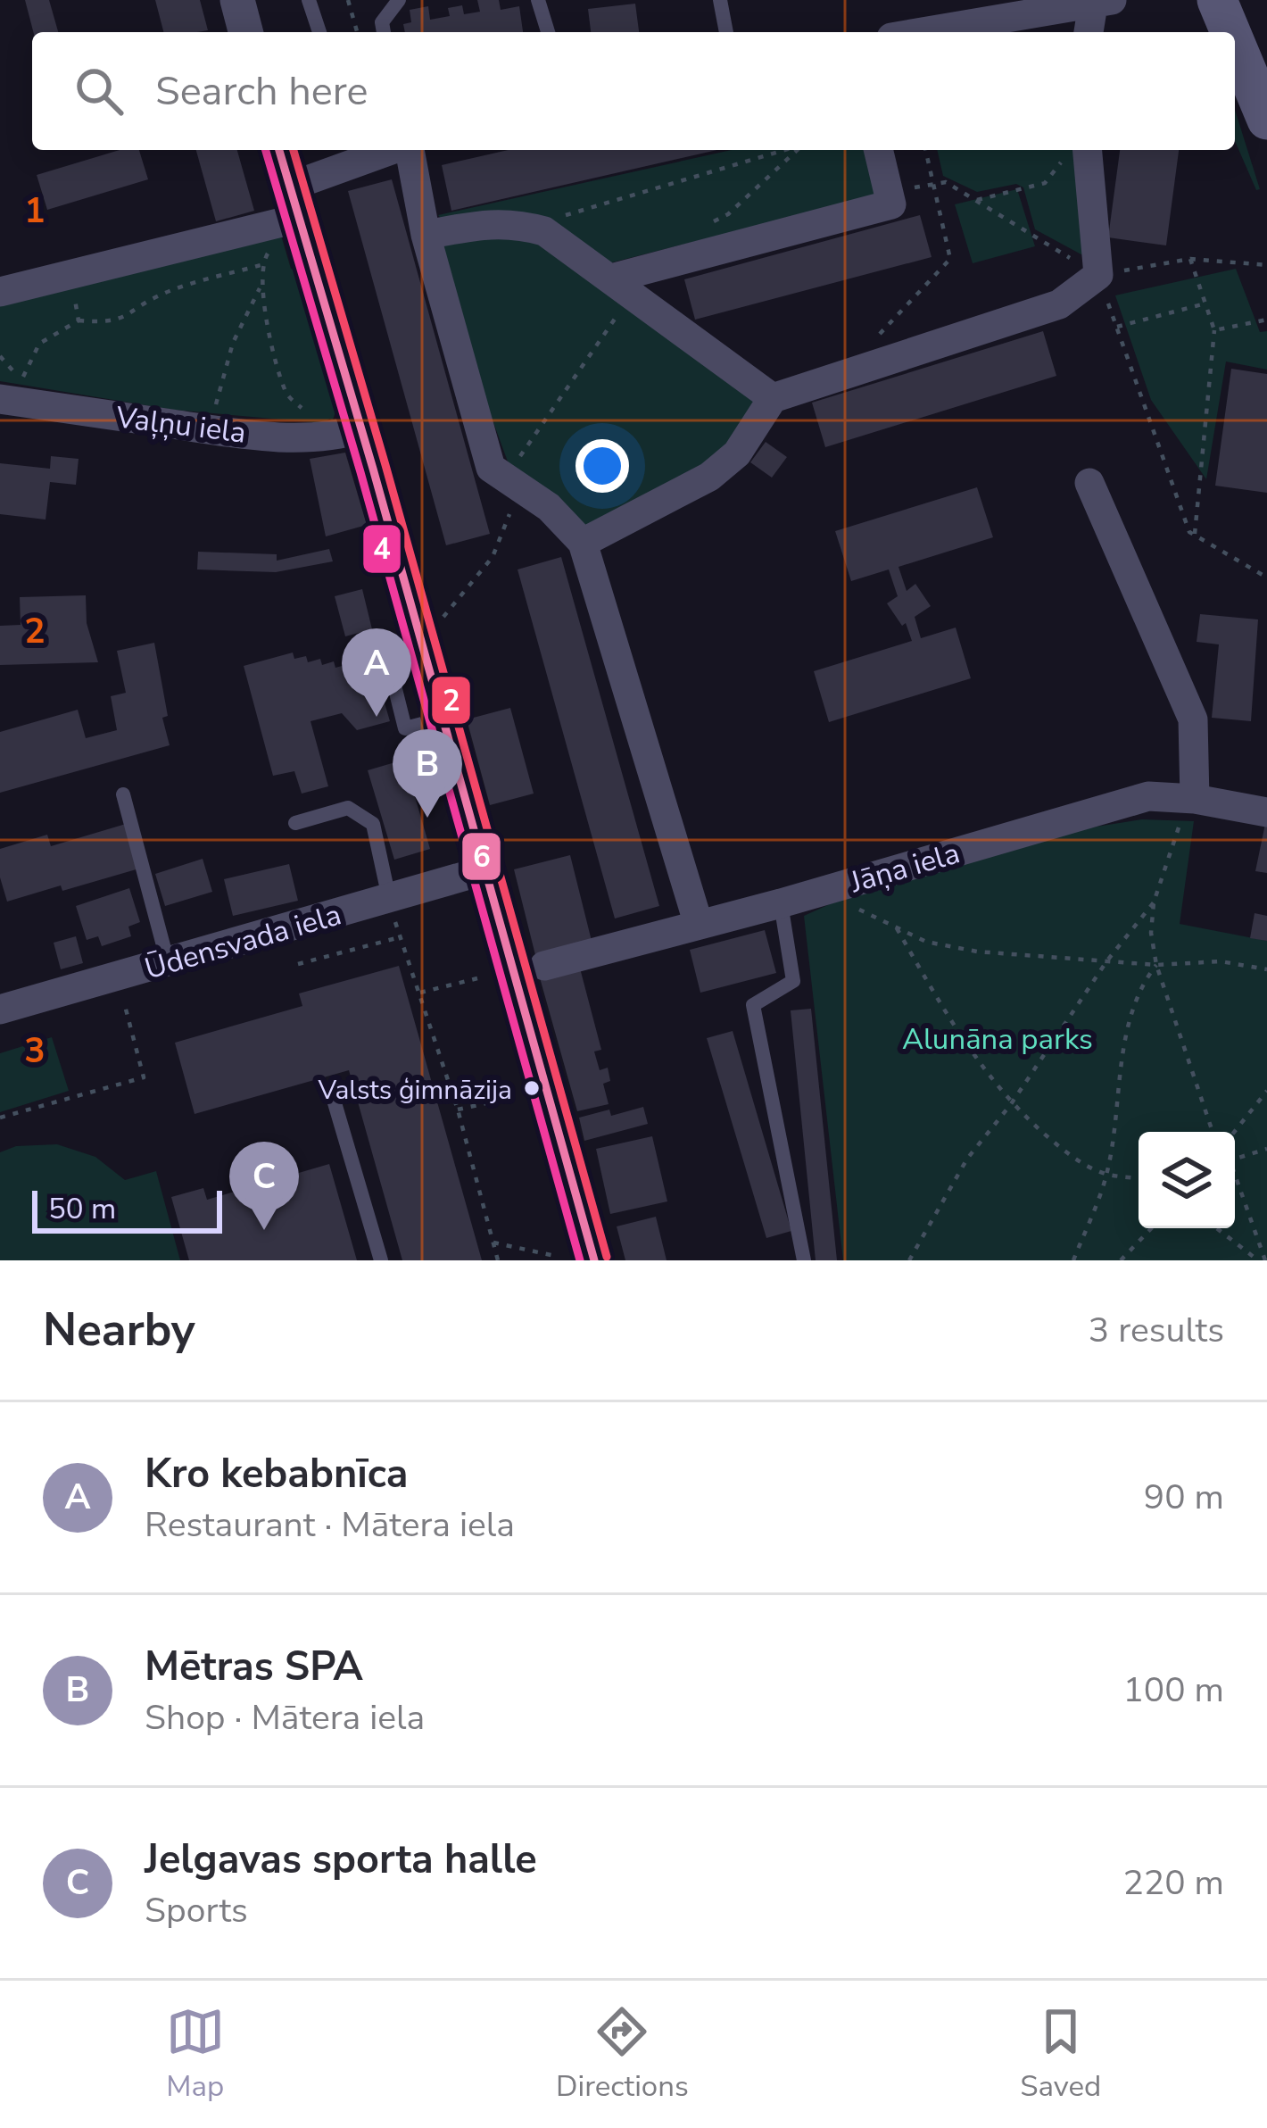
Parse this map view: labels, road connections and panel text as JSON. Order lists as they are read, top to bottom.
{
  "streets": {
    "street": ["Vaļņu iela", "Jāņa iela", "Ūdensvada iela"]
  },
  "parks": ["Alunāna parks"],
  "places": ["Valsts ģimnāzija"],
  "lines": ["transit line 6", "transit line 4", "transit line 2"],
  "scale_bar": "50 m",
  "page": {
    "search": "Search here",
    "pins": ["A", "B", "C"],
    "scale": "50 m",
    "heading": ["Nearby", "3 results"],
    "list": [
      {
        "mark": "A",
        "name": "Kro kebabnīca",
        "note": "Restaurant · Mātera iela",
        "value": "90 m"
      },
      {
        "mark": "B",
        "name": "Mētras SPA",
        "note": "Shop · Mātera iela",
        "value": "100 m"
      },
      {
        "mark": "C",
        "name": "Jelgavas sporta halle",
        "note": "Sports",
        "value": "220 m"
      }
    ],
    "nav": ["Map", "Directions", "Saved"]
  },
  "grid": {
    "rows": ["1", "2", "3"]
  }
}
